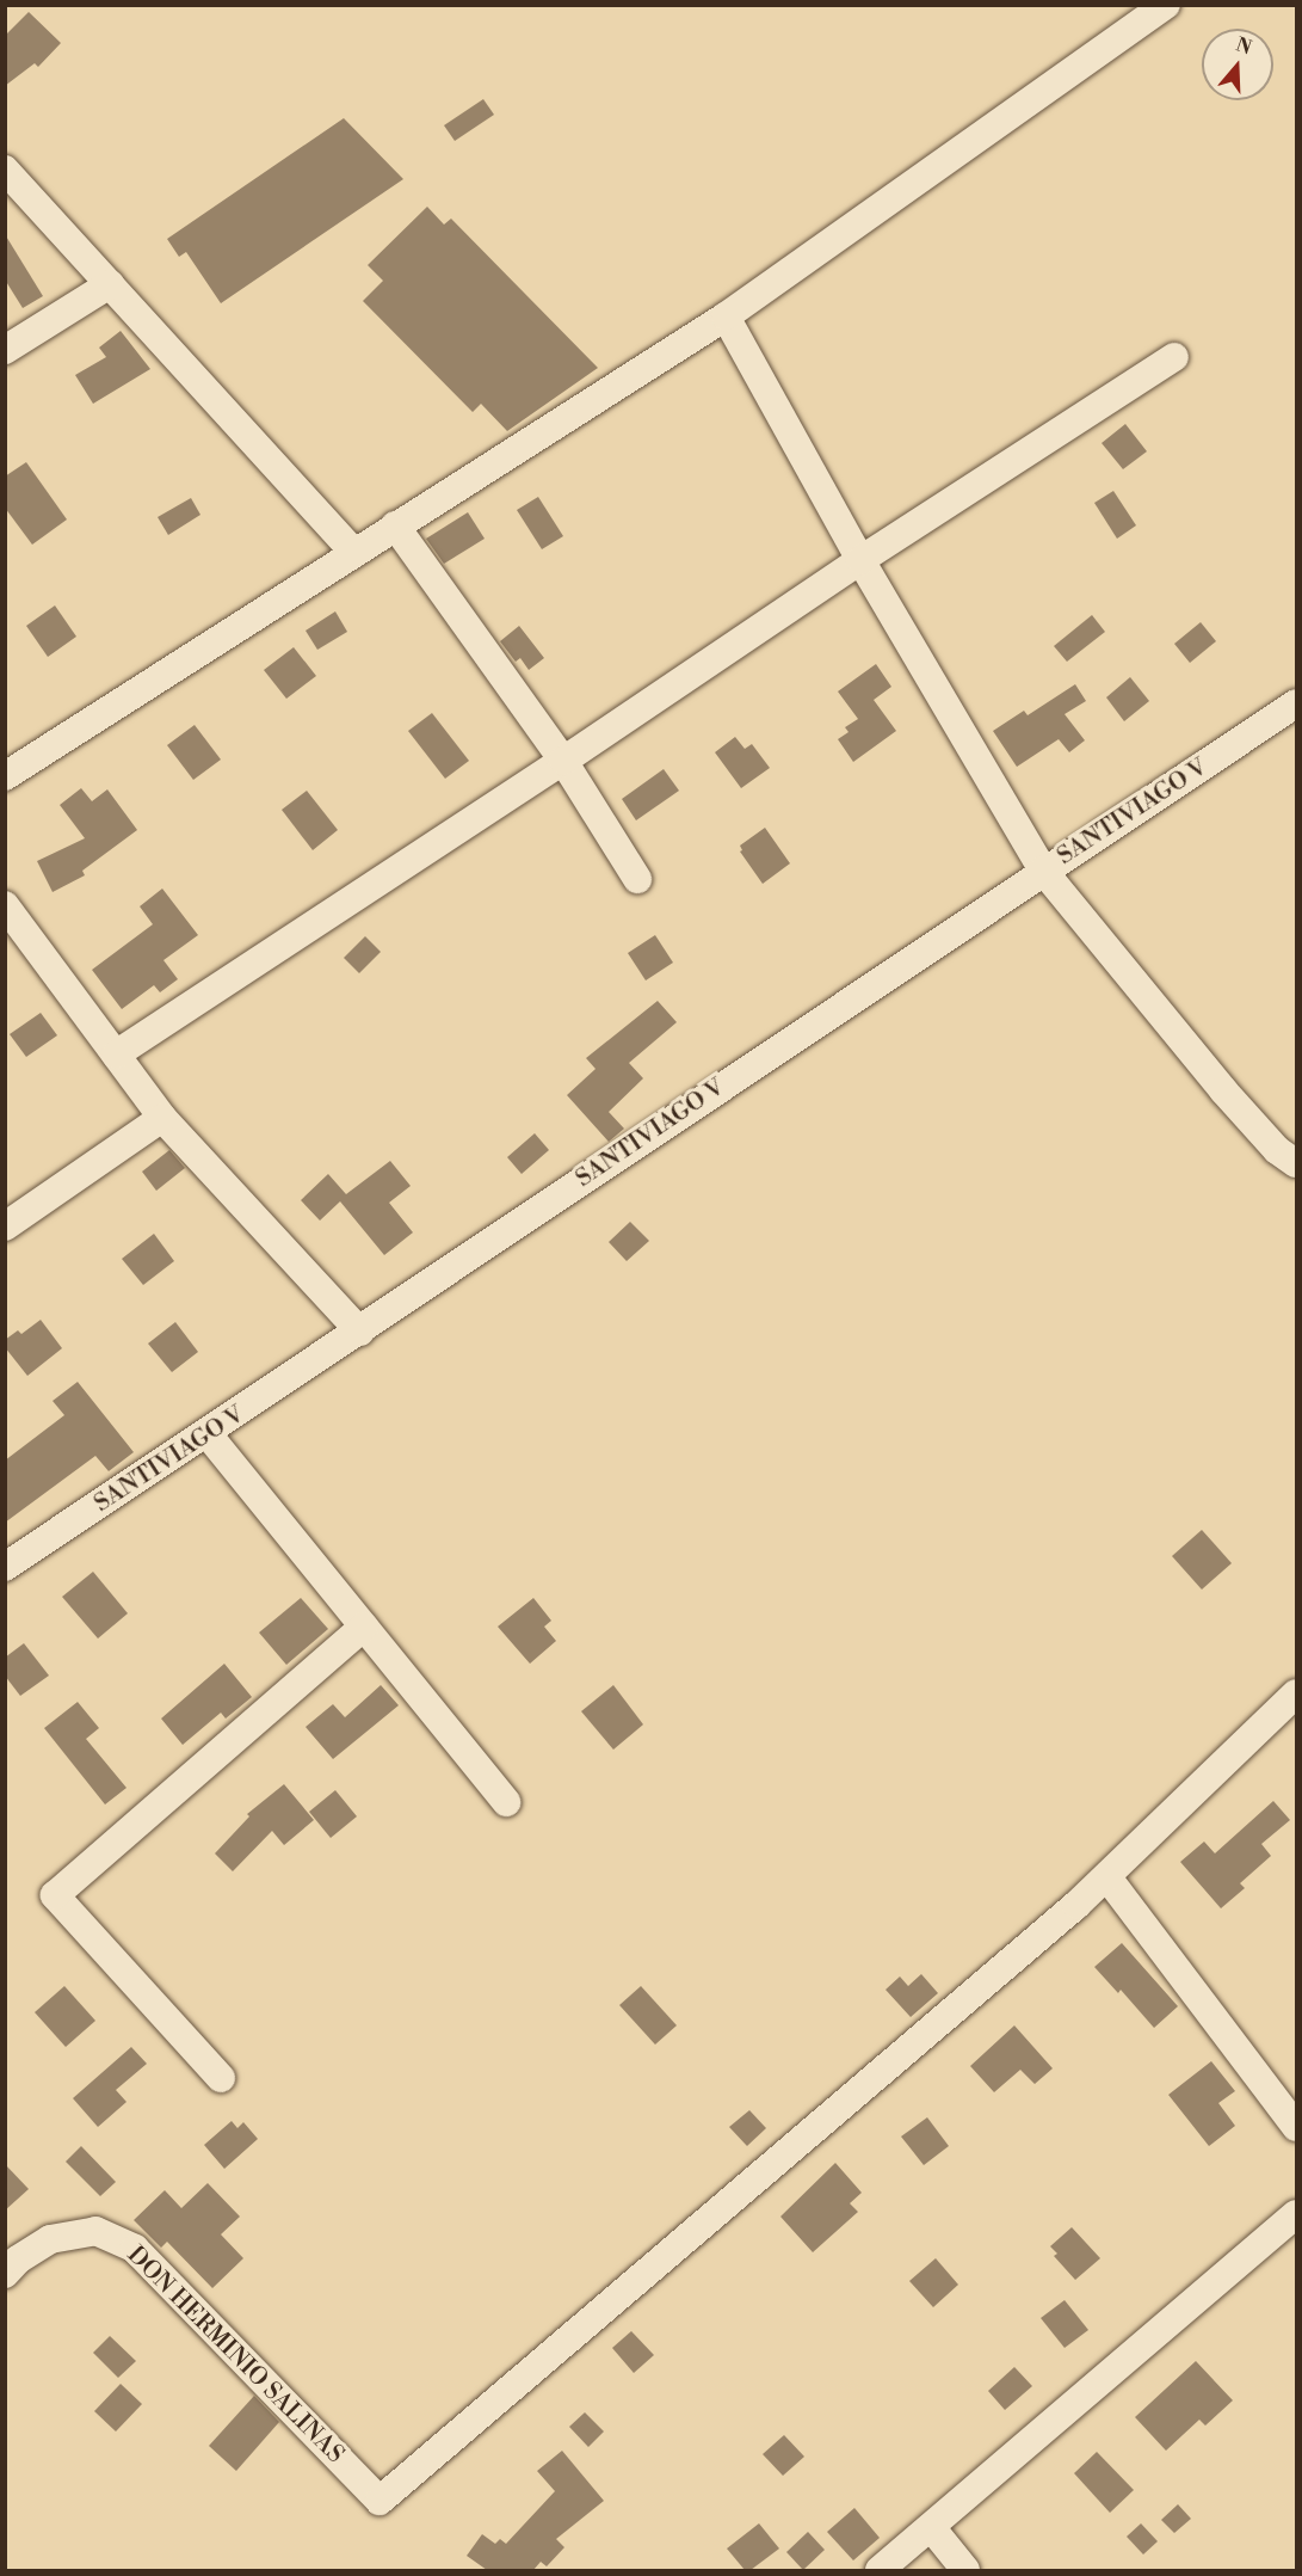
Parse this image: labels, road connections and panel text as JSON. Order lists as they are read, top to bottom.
{
  "streets": {
    "street": ["SANTIVIAGO V", "DON HERMINIO SALINAS"]
  },
  "north": "top"
}
